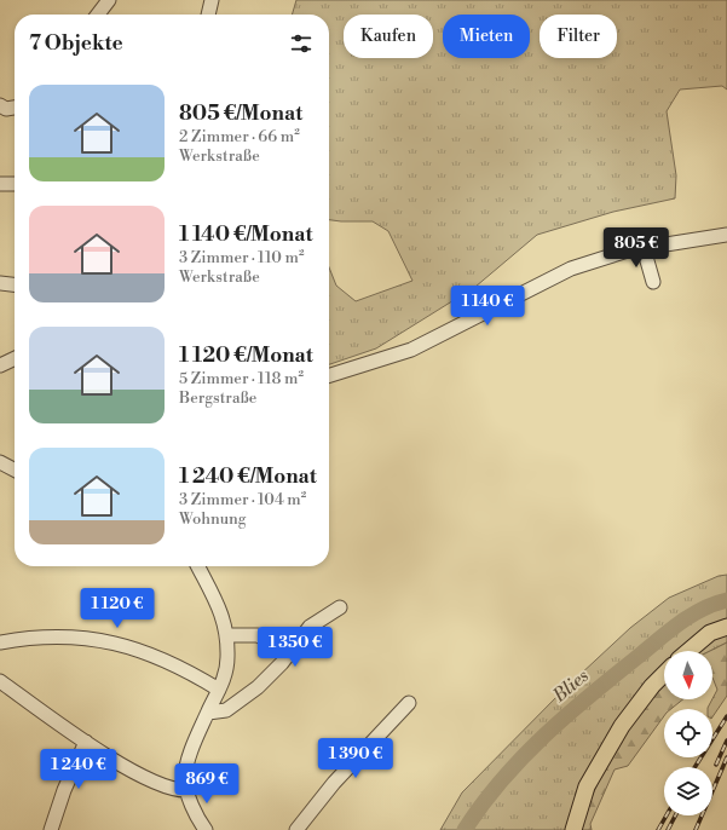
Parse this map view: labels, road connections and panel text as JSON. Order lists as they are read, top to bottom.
{
  "water": ["Blies"],
  "north": "bottom",
  "page": {
    "chip": ["Kaufen", "Mieten", "Filter"],
    "heading": "7 Objekte",
    "list": [
      {
        "name": "805 €/Monat",
        "note": "2 Zimmer · 66 m² · Werkstraße"
      },
      {
        "name": "1 140 €/Monat",
        "note": "3 Zimmer · 110 m² · Werkstraße"
      },
      {
        "name": "1 120 €/Monat",
        "note": "5 Zimmer · 118 m² · Bergstraße"
      },
      {
        "name": "1 240 €/Monat",
        "note": "3 Zimmer · 104 m² · Wohnung"
      }
    ],
    "price": [
      "805 €",
      "1 140 €",
      "1 120 €",
      "1 350 €",
      "1 390 €",
      "1 240 €",
      "869 €"
    ]
  }
}
